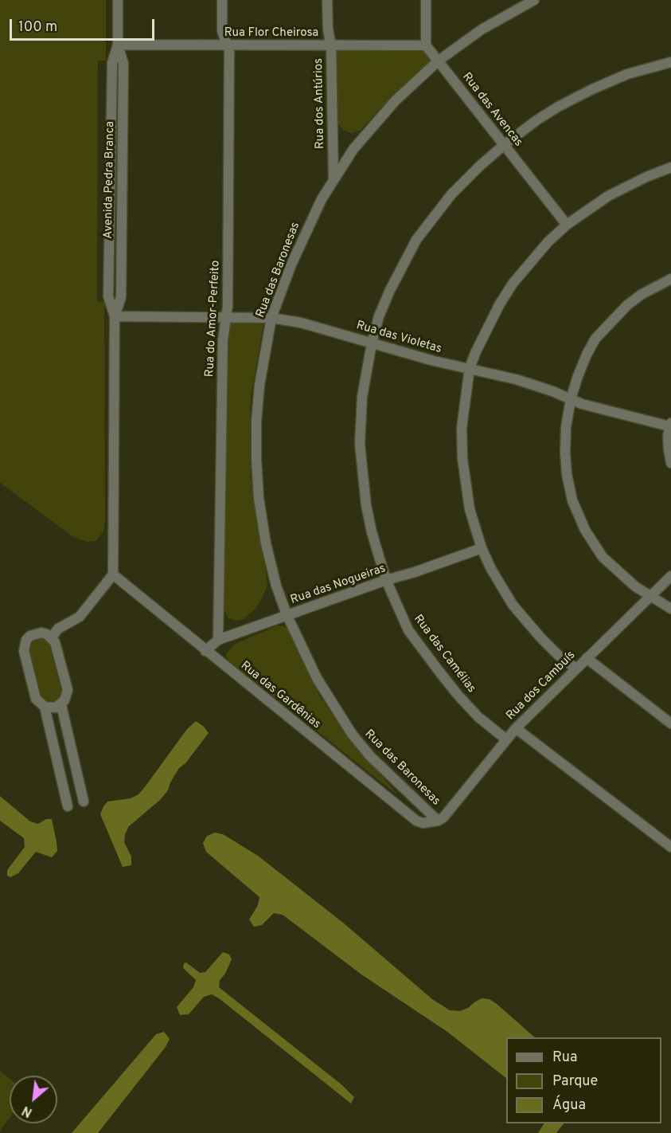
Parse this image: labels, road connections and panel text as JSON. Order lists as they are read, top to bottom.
{
  "streets": {
    "street": [
      "Rua Flor Cheirosa",
      "Rua dos Antúrios",
      "Rua das Avencas",
      "Avenida Pedra Branca",
      "Rua das Baronesas",
      "Rua do Amor-Perfeito",
      "Rua das Violetas",
      "Rua das Nogueiras",
      "Rua das Camélias",
      "Rua dos Cambuís",
      "Rua das Gardênias"
    ]
  },
  "crossings": [
    ["Rua Flor Cheirosa", "Rua dos Antúrios"],
    ["Rua Flor Cheirosa", "Rua das Avencas"],
    ["Rua Flor Cheirosa", "Avenida Pedra Branca"],
    ["Rua Flor Cheirosa", "Rua do Amor-Perfeito"],
    ["Rua dos Antúrios", "Rua das Baronesas"],
    ["Rua das Avencas", "Rua das Baronesas"],
    ["Rua das Avencas", "Rua das Camélias"],
    ["Avenida Pedra Branca", "Rua das Violetas"],
    ["Avenida Pedra Branca", "Rua das Gardênias"],
    ["Rua das Baronesas", "Rua das Violetas"],
    ["Rua das Baronesas", "Rua das Nogueiras"],
    ["Rua das Baronesas", "Rua dos Cambuís"],
    ["Rua das Baronesas", "Rua das Gardênias"],
    ["Rua do Amor-Perfeito", "Rua das Violetas"],
    ["Rua do Amor-Perfeito", "Rua das Nogueiras"],
    ["Rua das Violetas", "Rua das Camélias"],
    ["Rua das Nogueiras", "Rua das Camélias"],
    ["Rua das Nogueiras", "Rua das Gardênias"],
    ["Rua das Camélias", "Rua dos Cambuís"],
    ["Rua dos Cambuís", "Rua das Gardênias"]
  ],
  "legend": ["Rua", "Parque", "Água"],
  "scale_bar": "100 m",
  "north": "bottom left"
}
